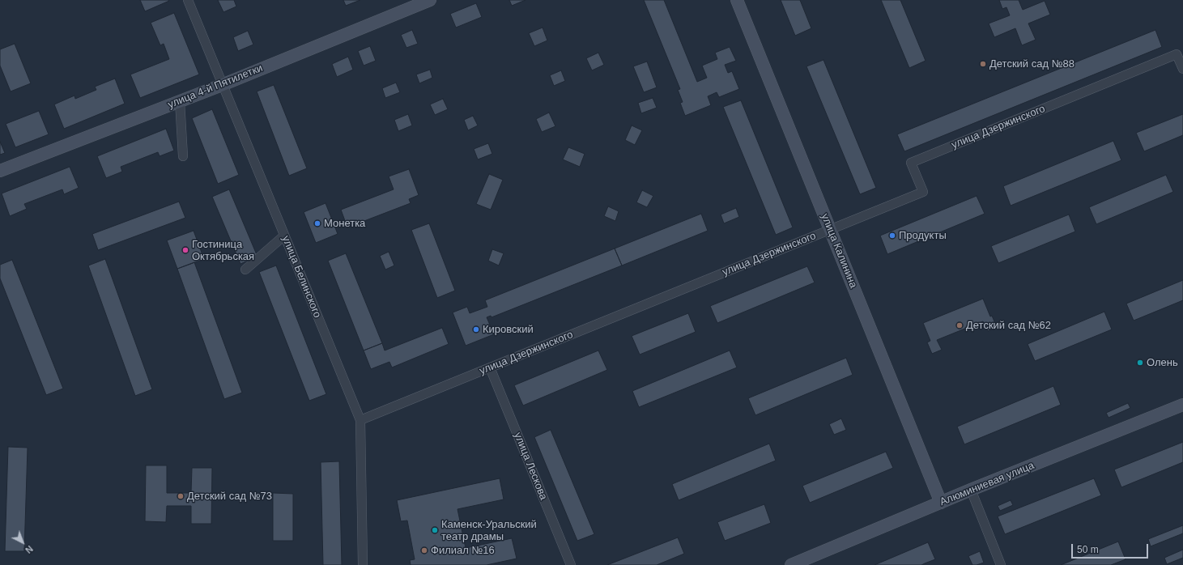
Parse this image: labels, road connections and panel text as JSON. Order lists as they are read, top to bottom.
{
  "streets": {
    "main road": ["улица 4-й Пятилетки", "улица Калинина", "Алюминиевая улица"],
    "street": ["улица Дзержинского", "улица Белинского", "улица Лескова"]
  },
  "crossings": [
    ["улица 4-й Пятилетки", "улица Белинского"],
    ["улица Дзержинского", "улица Калинина"],
    ["улица Дзержинского", "улица Белинского"],
    ["улица Дзержинского", "улица Лескова"],
    ["улица Калинина", "Алюминиевая улица"]
  ],
  "places": [
    "Детский сад №88",
    "Монетка",
    "Продукты",
    "Гостиница Октябрьская",
    "Детский сад №62",
    "Кировский",
    "Олень",
    "Детский сад №73",
    "Каменск-Уральский театр драмы",
    "Филиал №16"
  ],
  "scale_bar": "50 m",
  "north": "bottom right"
}
